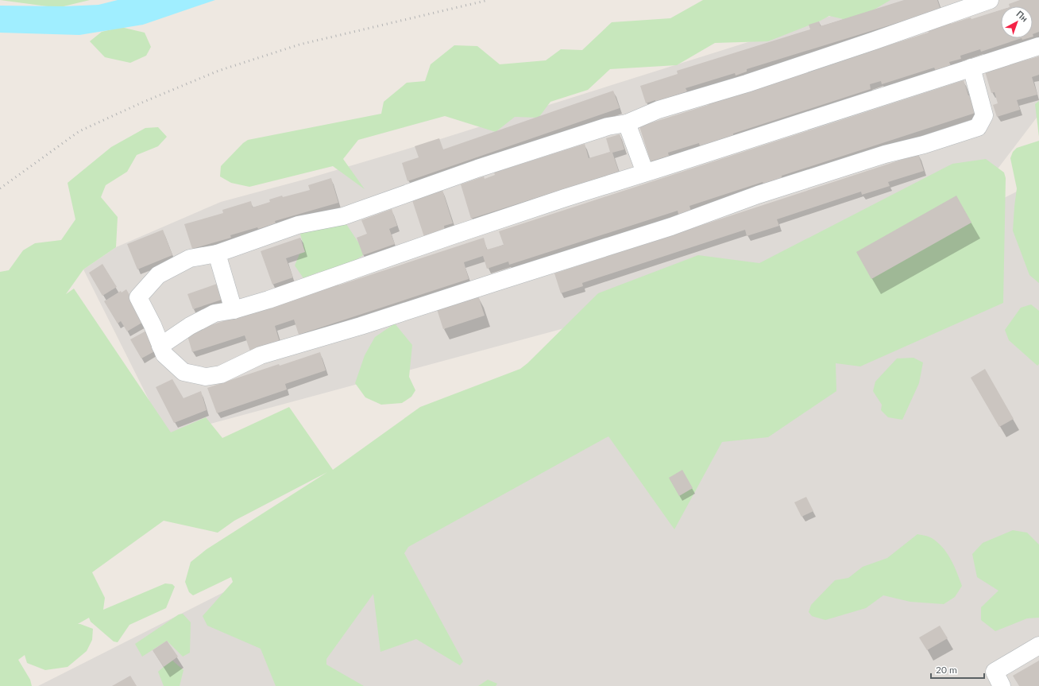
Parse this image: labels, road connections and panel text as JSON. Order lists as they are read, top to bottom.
{
  "scale_bar": "20 m",
  "north": "top right"
}
